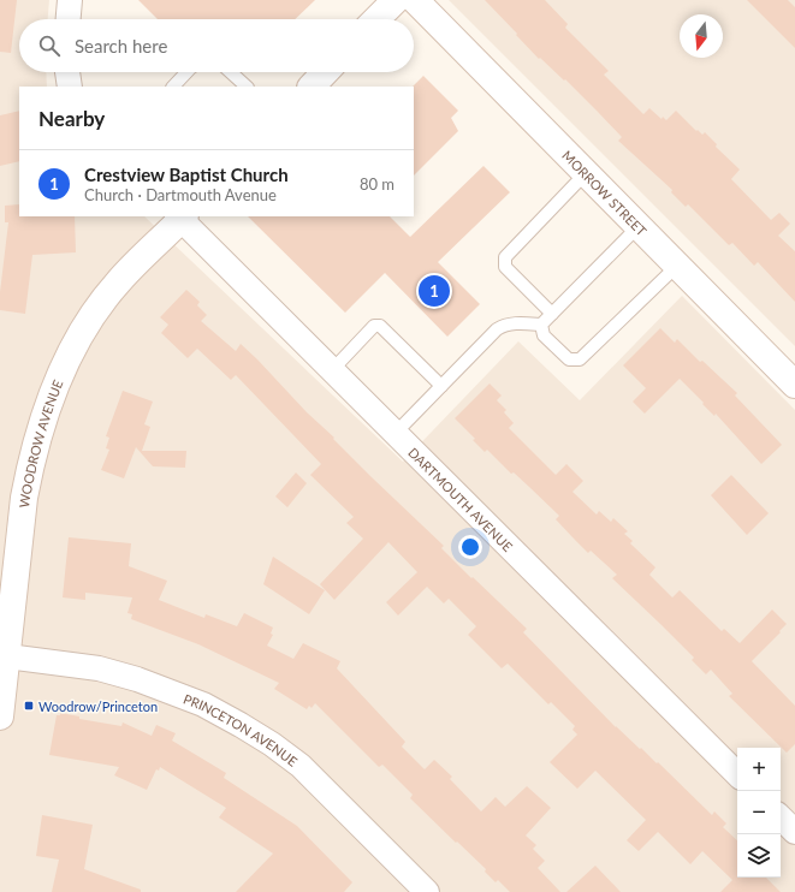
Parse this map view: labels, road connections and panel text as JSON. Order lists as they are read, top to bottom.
{
  "streets": {
    "street": [
      "MORROW STREET",
      "WOODROW AVENUE",
      "DARTMOUTH AVENUE",
      "PRINCETON AVENUE"
    ]
  },
  "crossings": [
    ["WOODROW AVENUE", "DARTMOUTH AVENUE"],
    ["WOODROW AVENUE", "PRINCETON AVENUE"]
  ],
  "places": {
    "transit": ["Woodrow/Princeton"]
  },
  "north": "bottom",
  "page": {
    "search": "Search here",
    "heading": "Nearby",
    "list": [
      {
        "mark": "1",
        "name": "Crestview Baptist Church",
        "note": "Church · Dartmouth Avenue",
        "value": "80 m"
      }
    ],
    "pins": "1",
    "map_buttons": ["+", "−"]
  }
}
